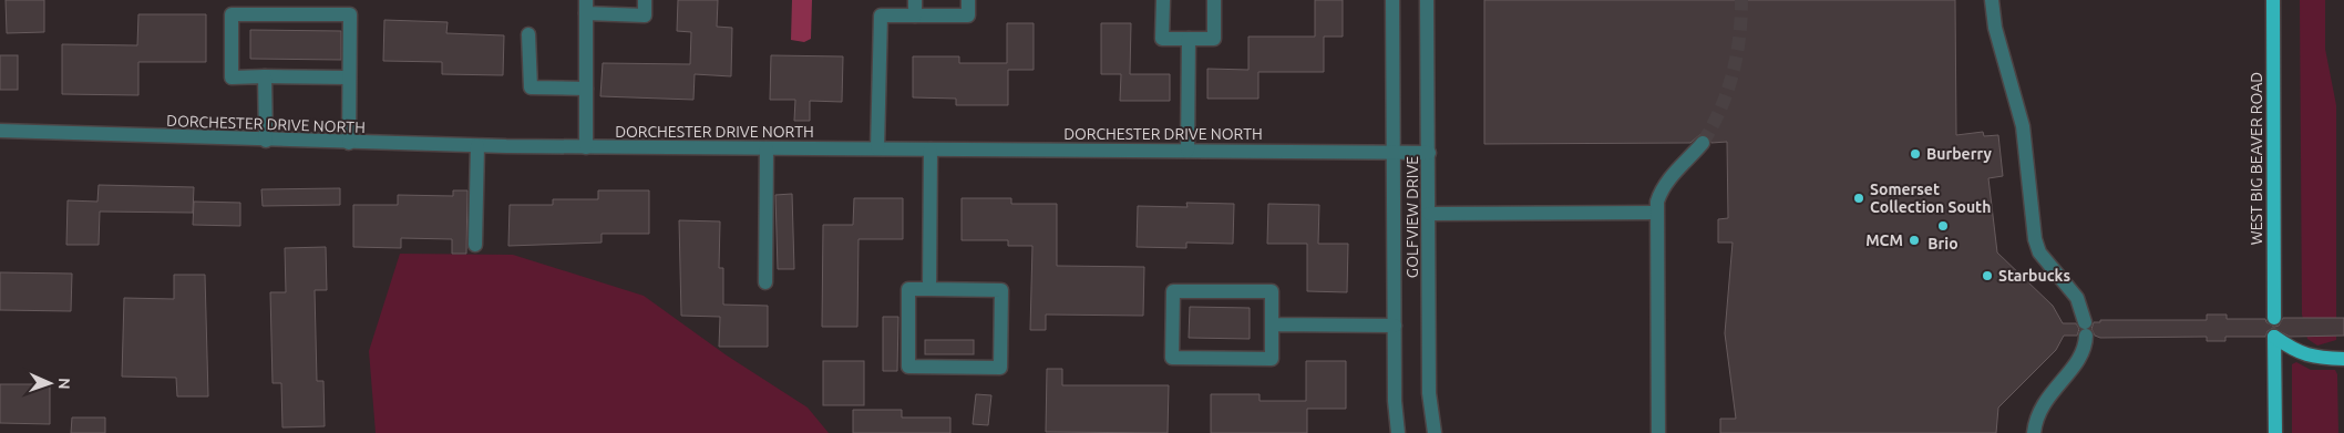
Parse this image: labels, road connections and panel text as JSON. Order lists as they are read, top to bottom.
{
  "streets": {
    "main road": ["WEST BIG BEAVER ROAD"],
    "street": ["DORCHESTER DRIVE NORTH", "GOLFVIEW DRIVE"]
  },
  "crossings": [
    ["DORCHESTER DRIVE NORTH", "GOLFVIEW DRIVE"]
  ],
  "places": [
    "Burberry",
    "Somerset Collection South",
    "Brio",
    "MCM",
    "Starbucks"
  ],
  "north": "right"
}
